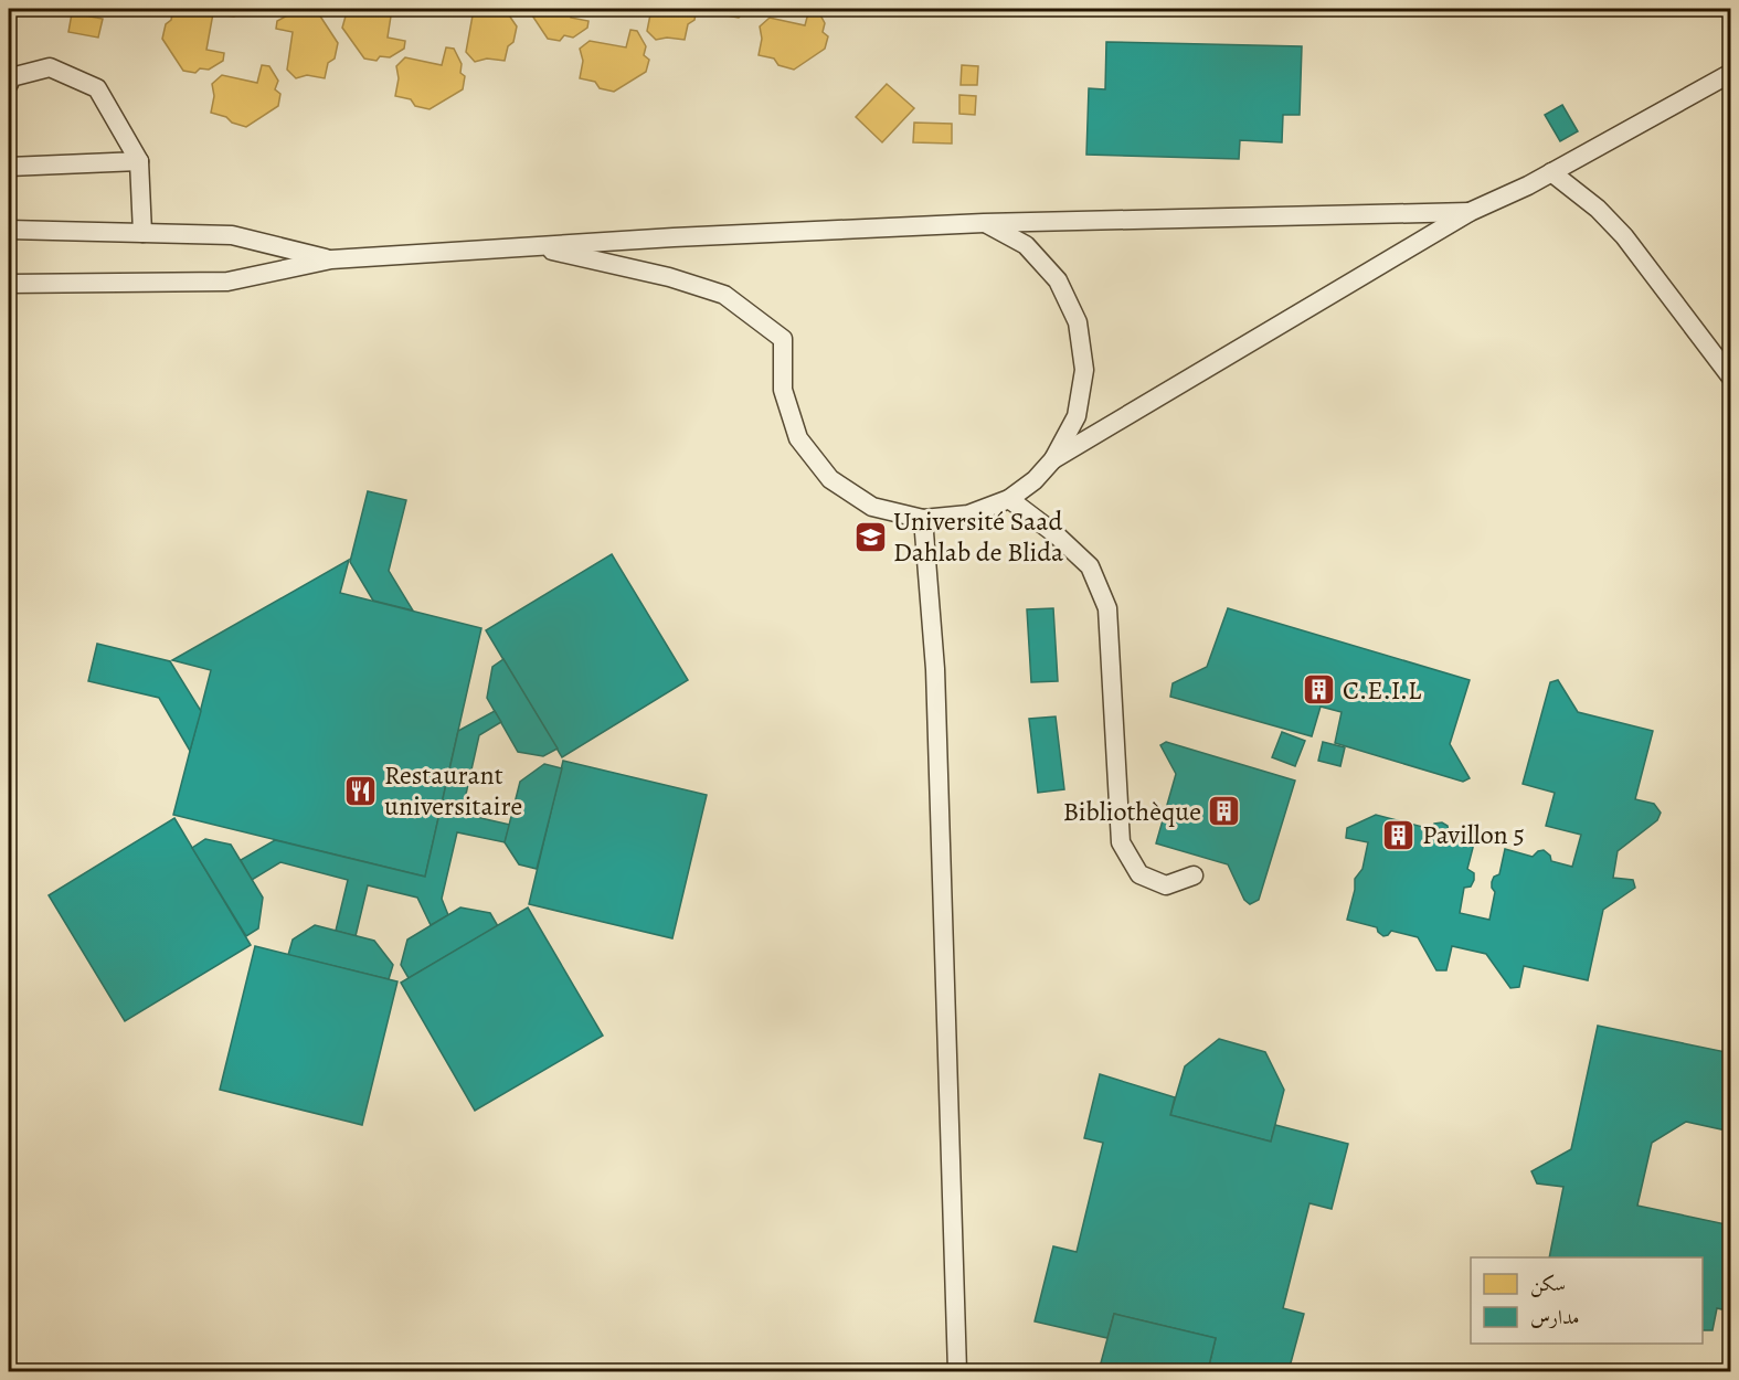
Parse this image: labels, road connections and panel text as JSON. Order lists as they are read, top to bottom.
{
  "places": {
    "school or university": ["Université Saad Dahlab de Blida"],
    "building": ["C.E.I.L", "Bibliothèque", "Pavillon 5"],
    "restaurant": ["Restaurant universitaire"]
  },
  "legend": ["سكن", "مدارس"]
}
